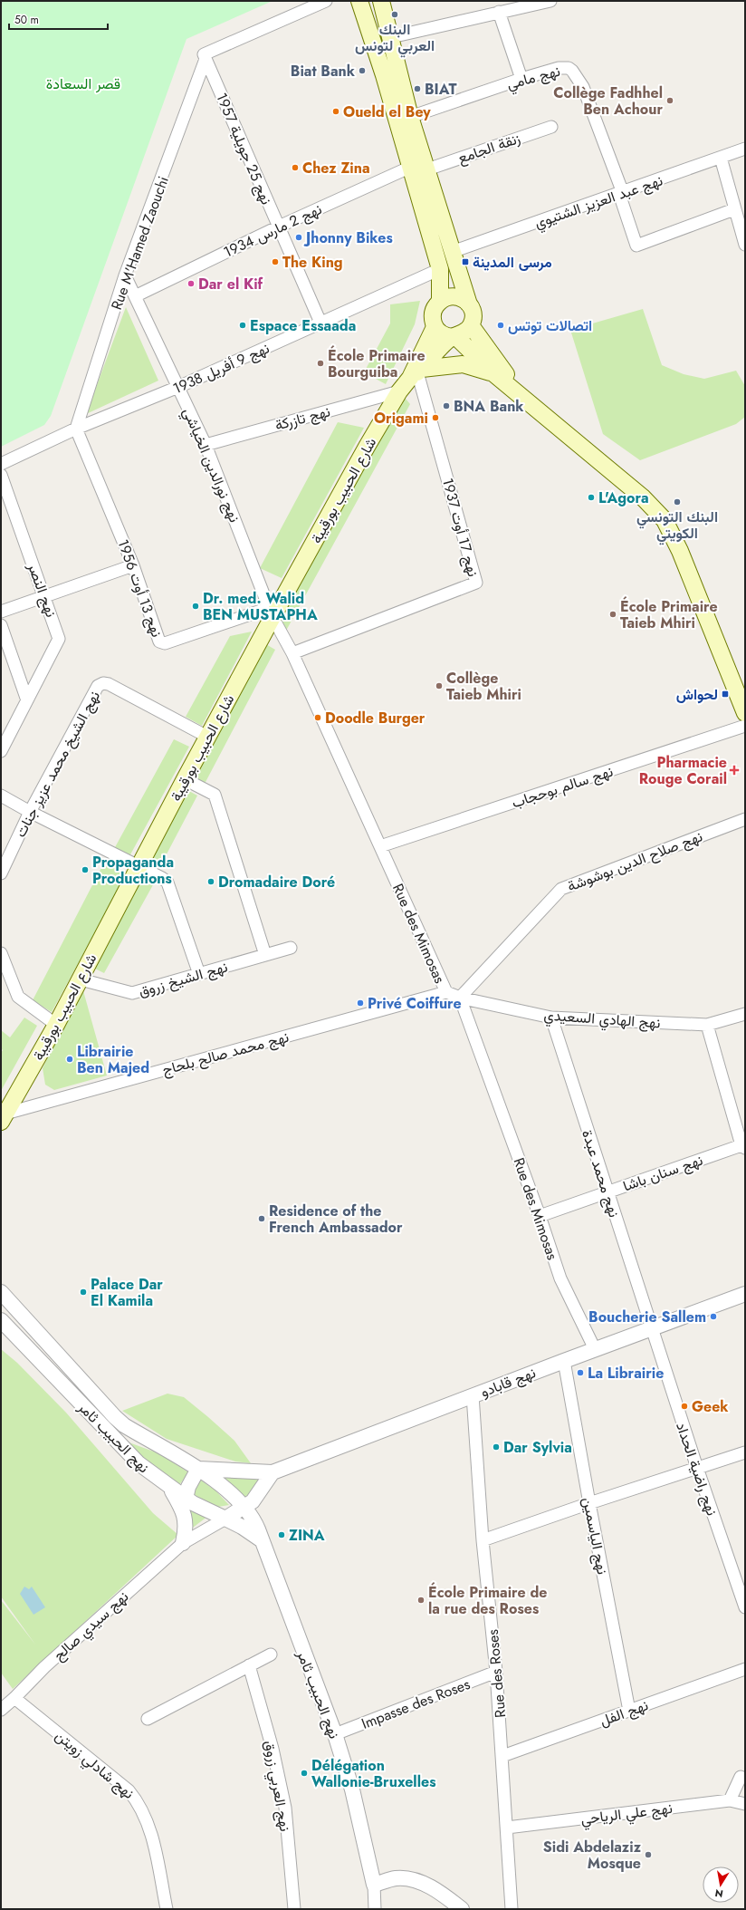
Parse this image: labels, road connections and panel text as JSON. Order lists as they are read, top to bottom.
{
  "streets": {
    "main road": ["شارع الحبيب بورقيبة"],
    "street": [
      "نهج مامي",
      "زنقة الجامع",
      "نهج 25 جويلية 1957",
      "نهج عبد العزيز الشتيوي",
      "نهج 2 مارس 1934",
      "Rue M'Hamed Zaouchi",
      "نهج 9 أفريل 1938",
      "نهج تازركة",
      "نهج نورالدين الخياشي",
      "نهج 17 أوت 1937",
      "نهج 13 أوت 1956",
      "نهج النصر",
      "نهج الشيخ محمد عزيز جنات",
      "نهج سالم بوحجاب",
      "نهج صلاح الدين بوشوشة",
      "Rue des Mimosas",
      "نهج الشيخ زروق",
      "نهج الهادي السعيدي",
      "نهج محمد صالح بلحاج",
      "نهج سنان باشا",
      "نهج محمد عبدة",
      "نهج قابادو",
      "نهج الحبيب ثامر",
      "نهج راضية الحداد",
      "نهج الياسمين",
      "نهج سيدي صالح",
      "Rue des Roses",
      "Impasse des Roses",
      "نهج الفل",
      "نهج شادلي زويتن",
      "نهج العربي زروق",
      "نهج علي الرياحي"
    ]
  },
  "crossings": [
    ["نهج مامي", "نهج عبد العزيز الشتيوي"],
    ["نهج 25 جويلية 1957", "نهج 2 مارس 1934"],
    ["نهج 25 جويلية 1957", "Rue M'Hamed Zaouchi"],
    ["نهج 25 جويلية 1957", "نهج 9 أفريل 1938"],
    ["نهج 2 مارس 1934", "نهج نورالدين الخياشي"],
    ["Rue M'Hamed Zaouchi", "نهج 9 أفريل 1938"],
    ["Rue M'Hamed Zaouchi", "نهج نورالدين الخياشي"],
    ["Rue M'Hamed Zaouchi", "نهج 13 أوت 1956"],
    ["نهج 9 أفريل 1938", "نهج نورالدين الخياشي"],
    ["نهج 9 أفريل 1938", "نهج 13 أوت 1956"],
    ["نهج تازركة", "نهج نورالدين الخياشي"],
    ["نهج تازركة", "شارع الحبيب بورقيبة"],
    ["نهج نورالدين الخياشي", "شارع الحبيب بورقيبة"],
    ["نهج نورالدين الخياشي", "نهج 13 أوت 1956"],
    ["نهج نورالدين الخياشي", "Rue des Mimosas"],
    ["شارع الحبيب بورقيبة", "نهج 17 أوت 1937"],
    ["شارع الحبيب بورقيبة", "نهج 13 أوت 1956"],
    ["شارع الحبيب بورقيبة", "نهج الشيخ محمد عزيز جنات"],
    ["شارع الحبيب بورقيبة", "Rue des Mimosas"],
    ["شارع الحبيب بورقيبة", "نهج الشيخ زروق"],
    ["شارع الحبيب بورقيبة", "نهج محمد صالح بلحاج"],
    ["نهج 17 أوت 1937", "Rue des Mimosas"],
    ["نهج 13 أوت 1956", "Rue des Mimosas"],
    ["نهج سالم بوحجاب", "Rue des Mimosas"],
    ["نهج صلاح الدين بوشوشة", "Rue des Mimosas"],
    ["نهج صلاح الدين بوشوشة", "نهج الهادي السعيدي"],
    ["Rue des Mimosas", "نهج الهادي السعيدي"],
    ["Rue des Mimosas", "نهج محمد صالح بلحاج"],
    ["Rue des Mimosas", "نهج سنان باشا"],
    ["Rue des Mimosas", "نهج قابادو"],
    ["نهج الهادي السعيدي", "نهج محمد عبدة"],
    ["نهج سنان باشا", "نهج محمد عبدة"],
    ["نهج محمد عبدة", "نهج قابادو"],
    ["نهج محمد عبدة", "نهج راضية الحداد"],
    ["نهج قابادو", "نهج راضية الحداد"],
    ["نهج قابادو", "نهج الياسمين"],
    ["نهج قابادو", "Rue des Roses"],
    ["نهج الحبيب ثامر", "نهج سيدي صالح"],
    ["نهج الحبيب ثامر", "Impasse des Roses"],
    ["نهج الياسمين", "نهج الفل"],
    ["نهج سيدي صالح", "نهج شادلي زويتن"],
    ["Rue des Roses", "Impasse des Roses"],
    ["Rue des Roses", "نهج الفل"],
    ["Rue des Roses", "نهج علي الرياحي"]
  ],
  "parks": ["قصر السعادة"],
  "places": {
    "other": [
      "البنك العربي لتونس",
      "Biat Bank",
      "BIAT",
      "Collège Fadhhel Ben Achour",
      "Oueld el Bey",
      "Chez Zina",
      "Jhonny Bikes",
      "The King",
      "Dar el Kif",
      "Espace Essaada",
      "اتصالات توتس",
      "École Primaire Bourguiba",
      "BNA Bank",
      "Origami",
      "L'Agora",
      "البنك التونسي الكويتي",
      "Dr. med. Walid BEN MUSTAPHA",
      "École Primaire Taieb Mhiri",
      "Collège Taieb Mhiri",
      "Doodle Burger",
      "Propaganda Productions",
      "Dromadaire Doré",
      "Privé Coiffure",
      "Librairie Ben Majed",
      "Residence of the French Ambassador",
      "Palace Dar El Kamila",
      "Boucherie Sallem",
      "La Librairie",
      "Geek",
      "Dar Sylvia",
      "ZINA",
      "École Primaire de la rue des Roses",
      "Délégation Wallonie-Bruxelles",
      "Sidi Abdelaziz Mosque"
    ],
    "transit": ["مرسى المدينة", "لحواش"],
    "health": ["Pharmacie Rouge Corail"]
  },
  "scale_bar": "50 m",
  "north": "bottom"
}
